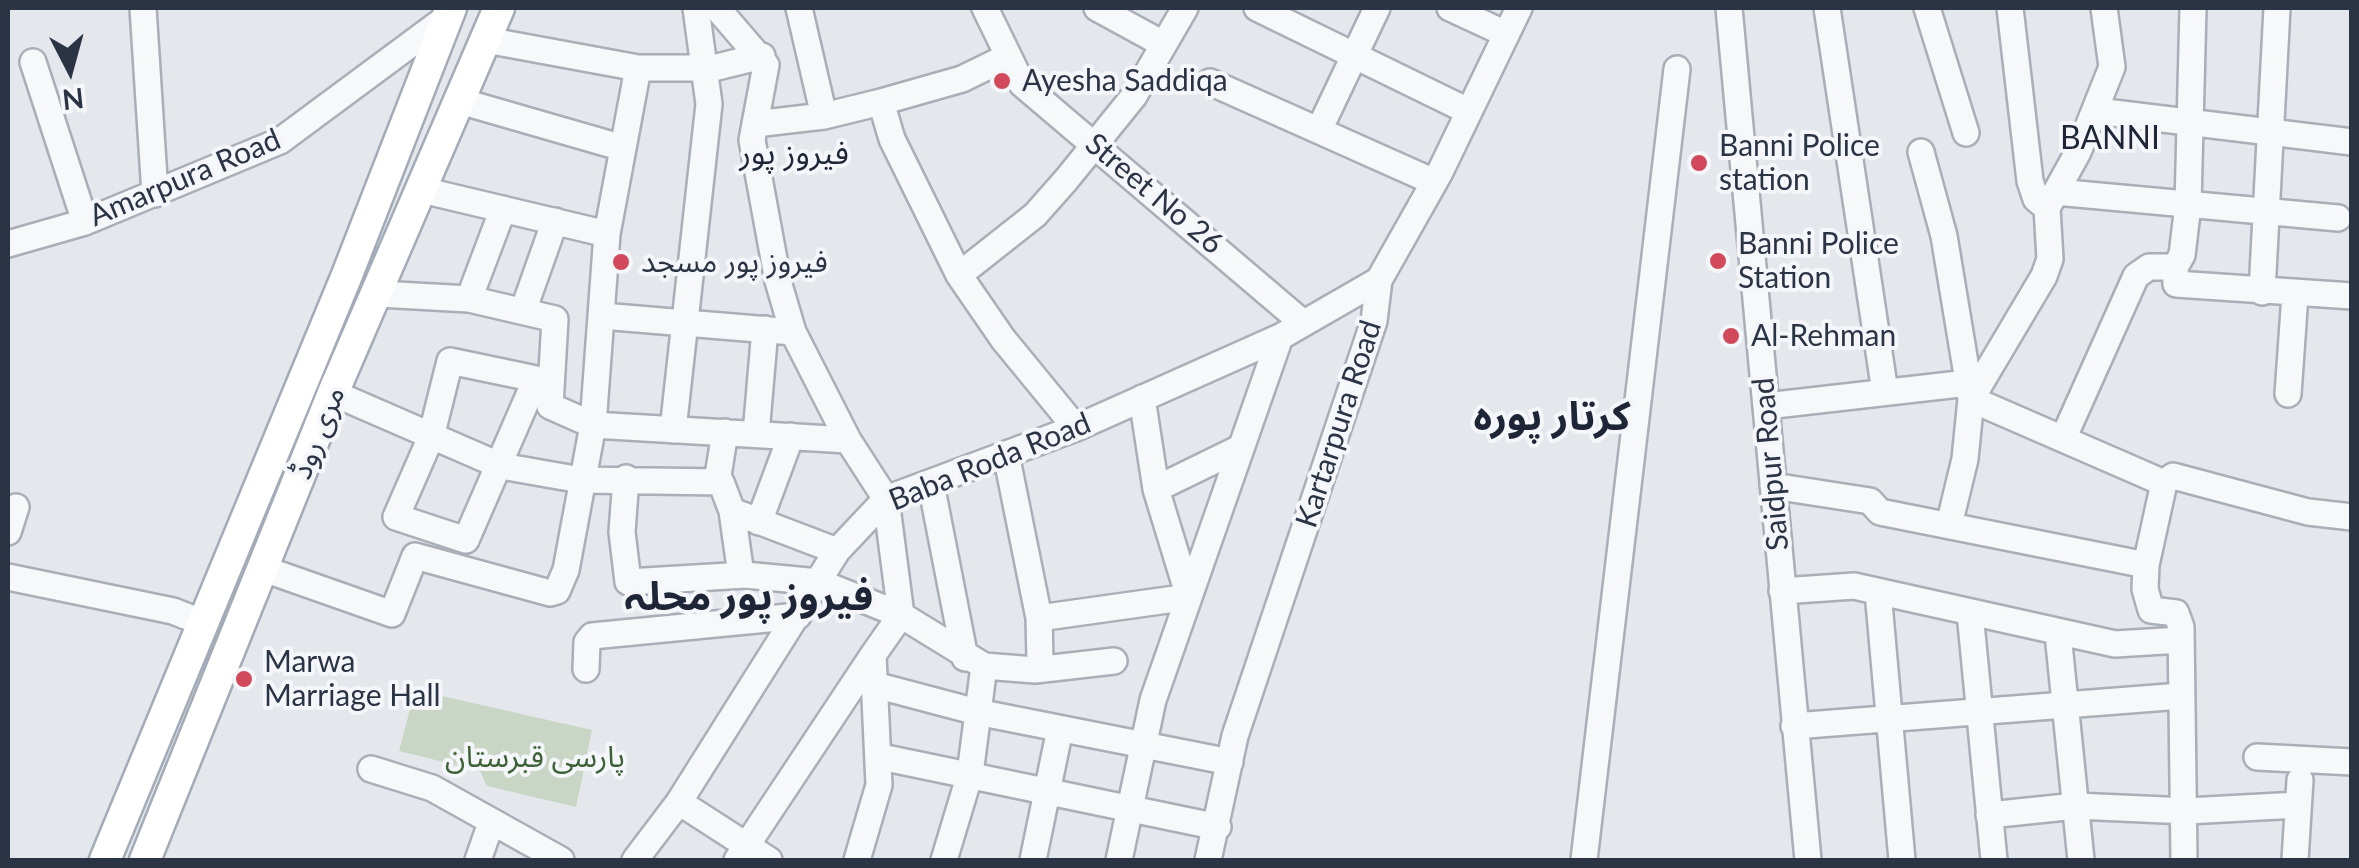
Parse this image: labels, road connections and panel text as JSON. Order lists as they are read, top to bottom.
{
  "streets": {
    "main road": ["مری روڈ"],
    "street": [
      "Amarpura Road",
      "Street No 26",
      "Kartarpura Road",
      "Baba Roda Road",
      "Saidpur Road"
    ]
  },
  "crossings": [
    ["Amarpura Road", "مری روڈ"],
    ["Street No 26", "Baba Roda Road"],
    ["Kartarpura Road", "Baba Roda Road"]
  ],
  "districts": [
    "BANNI",
    "فیروز پور",
    "کرتار پورہ",
    "فیروز پور محلہ"
  ],
  "parks": ["پارسی قبرستان"],
  "places": [
    "Ayesha Saddiqa",
    "Banni Police station",
    "Banni Police Station",
    "فیروز پور مسجد",
    "Al-Rehman",
    "Marwa Marriage Hall"
  ],
  "north": "bottom"
}
